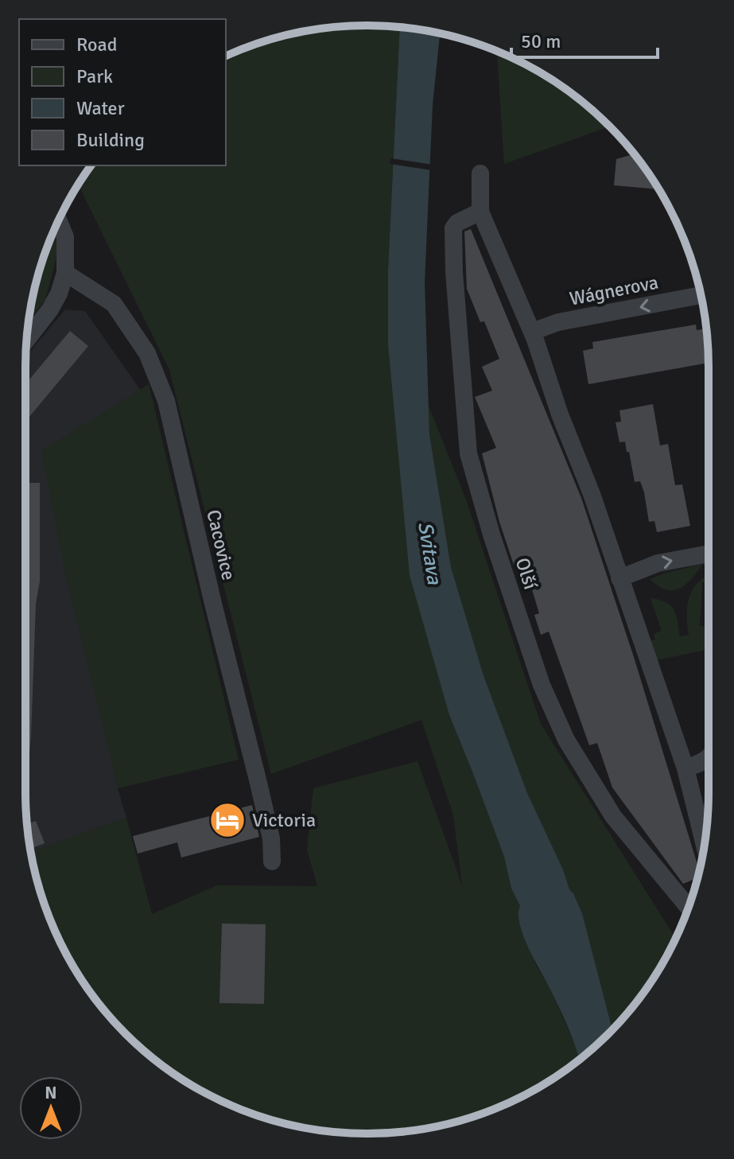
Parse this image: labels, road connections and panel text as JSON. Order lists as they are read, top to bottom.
{
  "streets": {
    "street": ["Wágnerova", "Cacovice", "Olší"]
  },
  "one_way": ["Wágnerova"],
  "water": ["Svitava"],
  "places": {
    "hotel": ["Victoria"]
  },
  "legend": [
    "Road",
    "Park",
    "Water",
    "Building"
  ],
  "scale_bar": "50 m",
  "north": "top"
}
